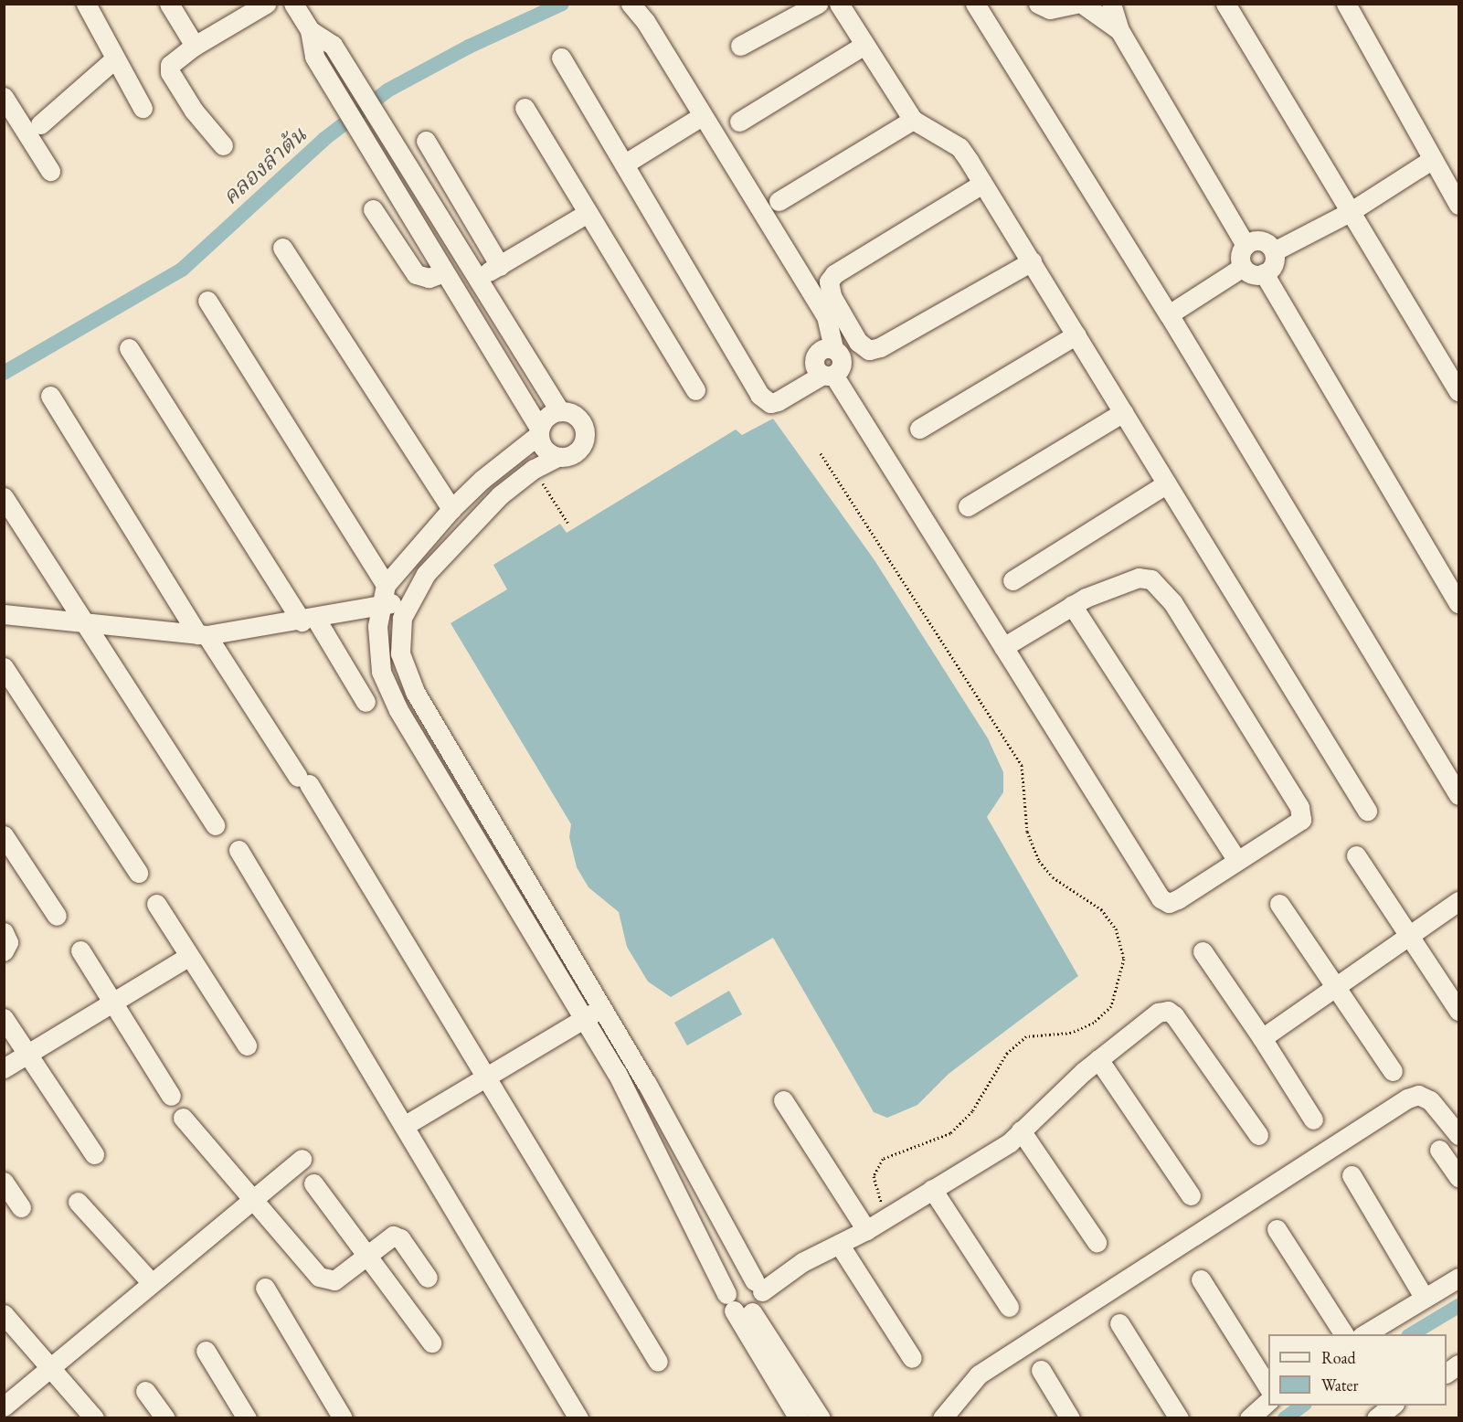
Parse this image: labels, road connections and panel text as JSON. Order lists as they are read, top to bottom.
{
  "water": ["คลองลำต้น"],
  "legend": ["Road", "Water"]
}
